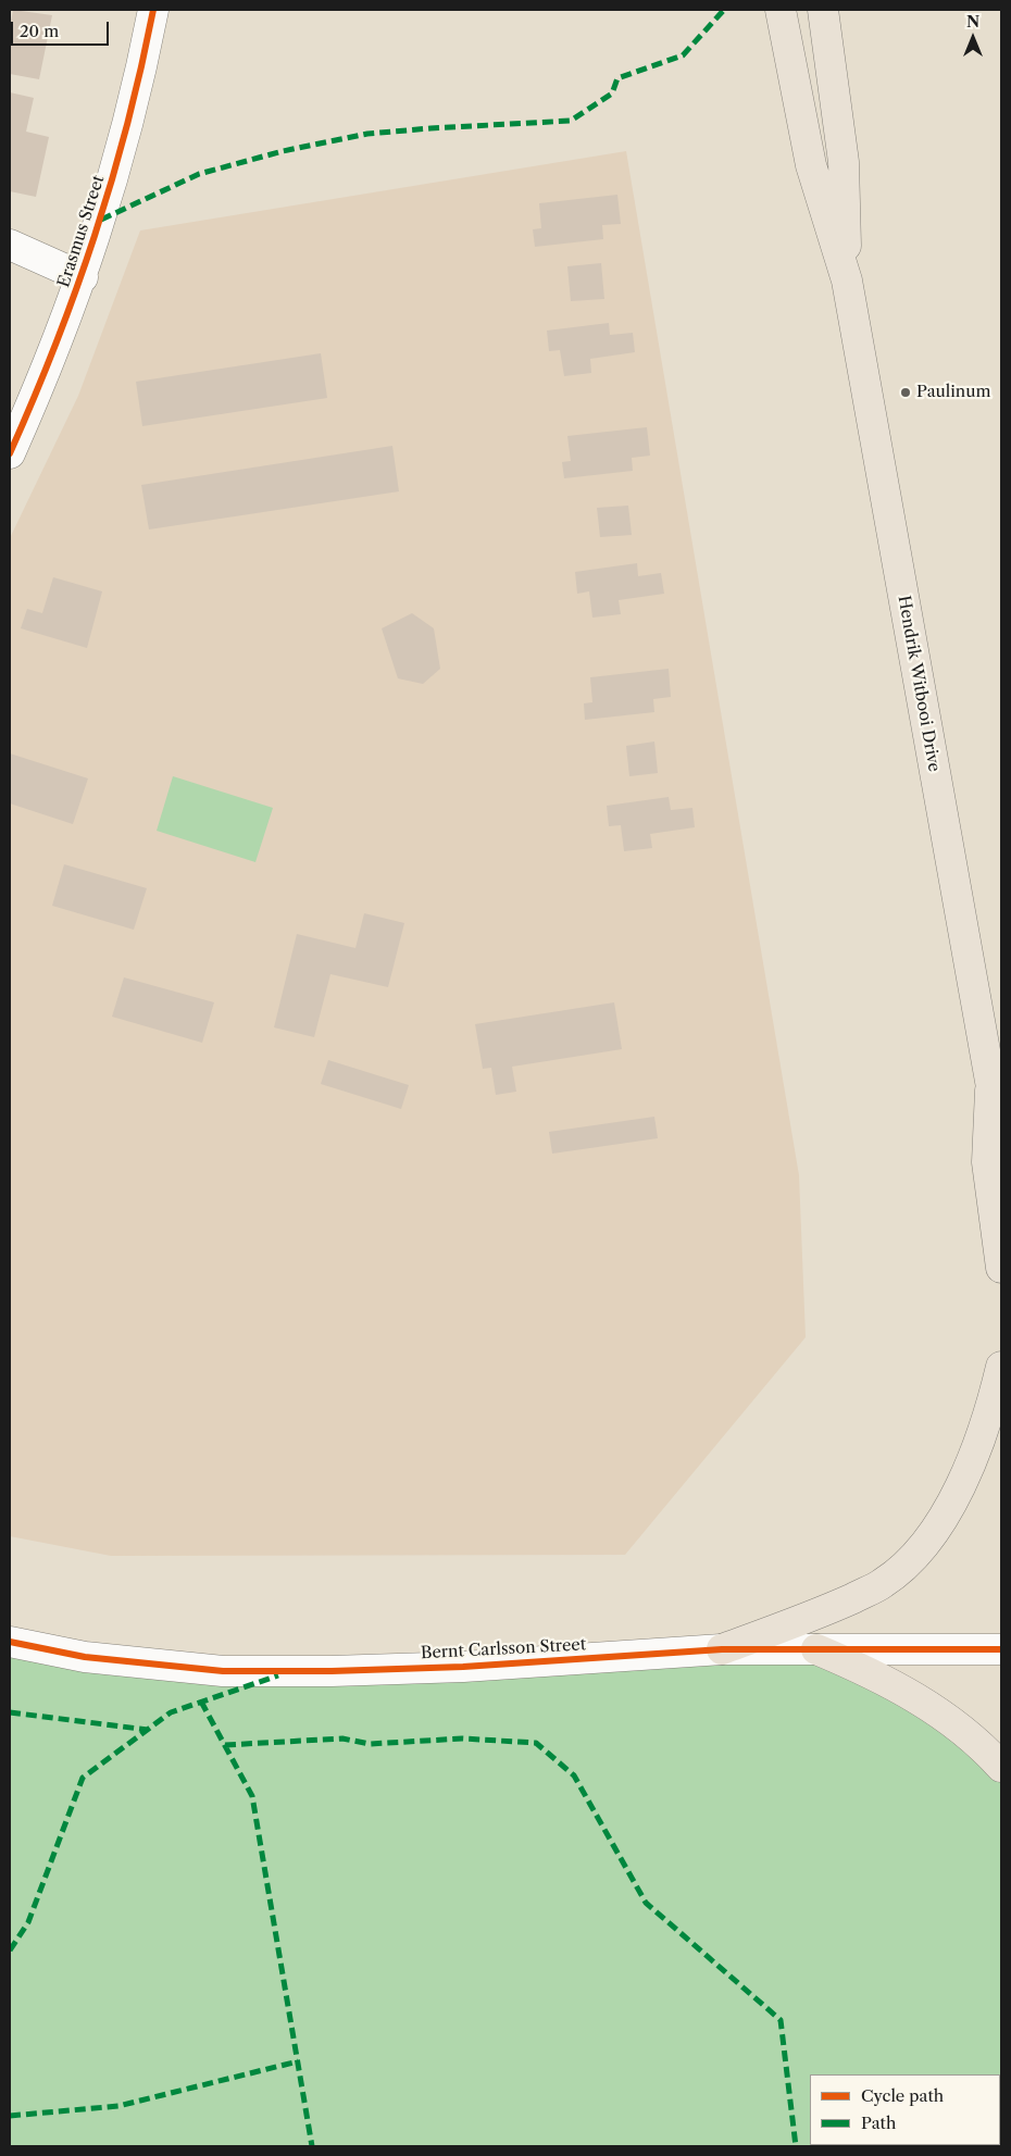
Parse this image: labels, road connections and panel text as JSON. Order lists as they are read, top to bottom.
{
  "streets": {
    "main road": ["Hendrik Witbooi Drive"],
    "street": ["Erasmus Street", "Bernt Carlsson Street"]
  },
  "places": ["Paulinum"],
  "legend": ["Cycle path", "Path"],
  "scale_bar": "20 m",
  "north": "top"
}
